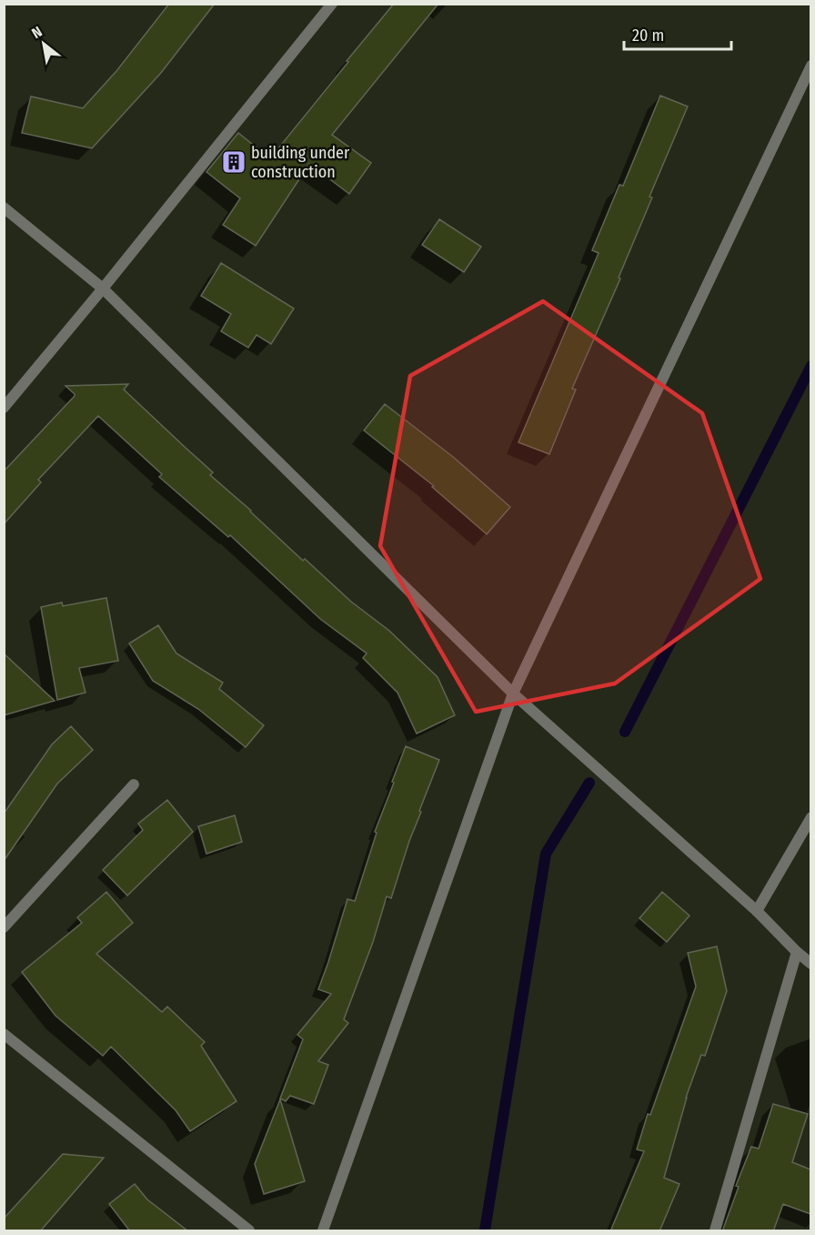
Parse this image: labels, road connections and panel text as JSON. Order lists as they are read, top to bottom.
{
  "places": {
    "building": ["building under construction"]
  },
  "scale_bar": "20 m",
  "north": "top left"
}
